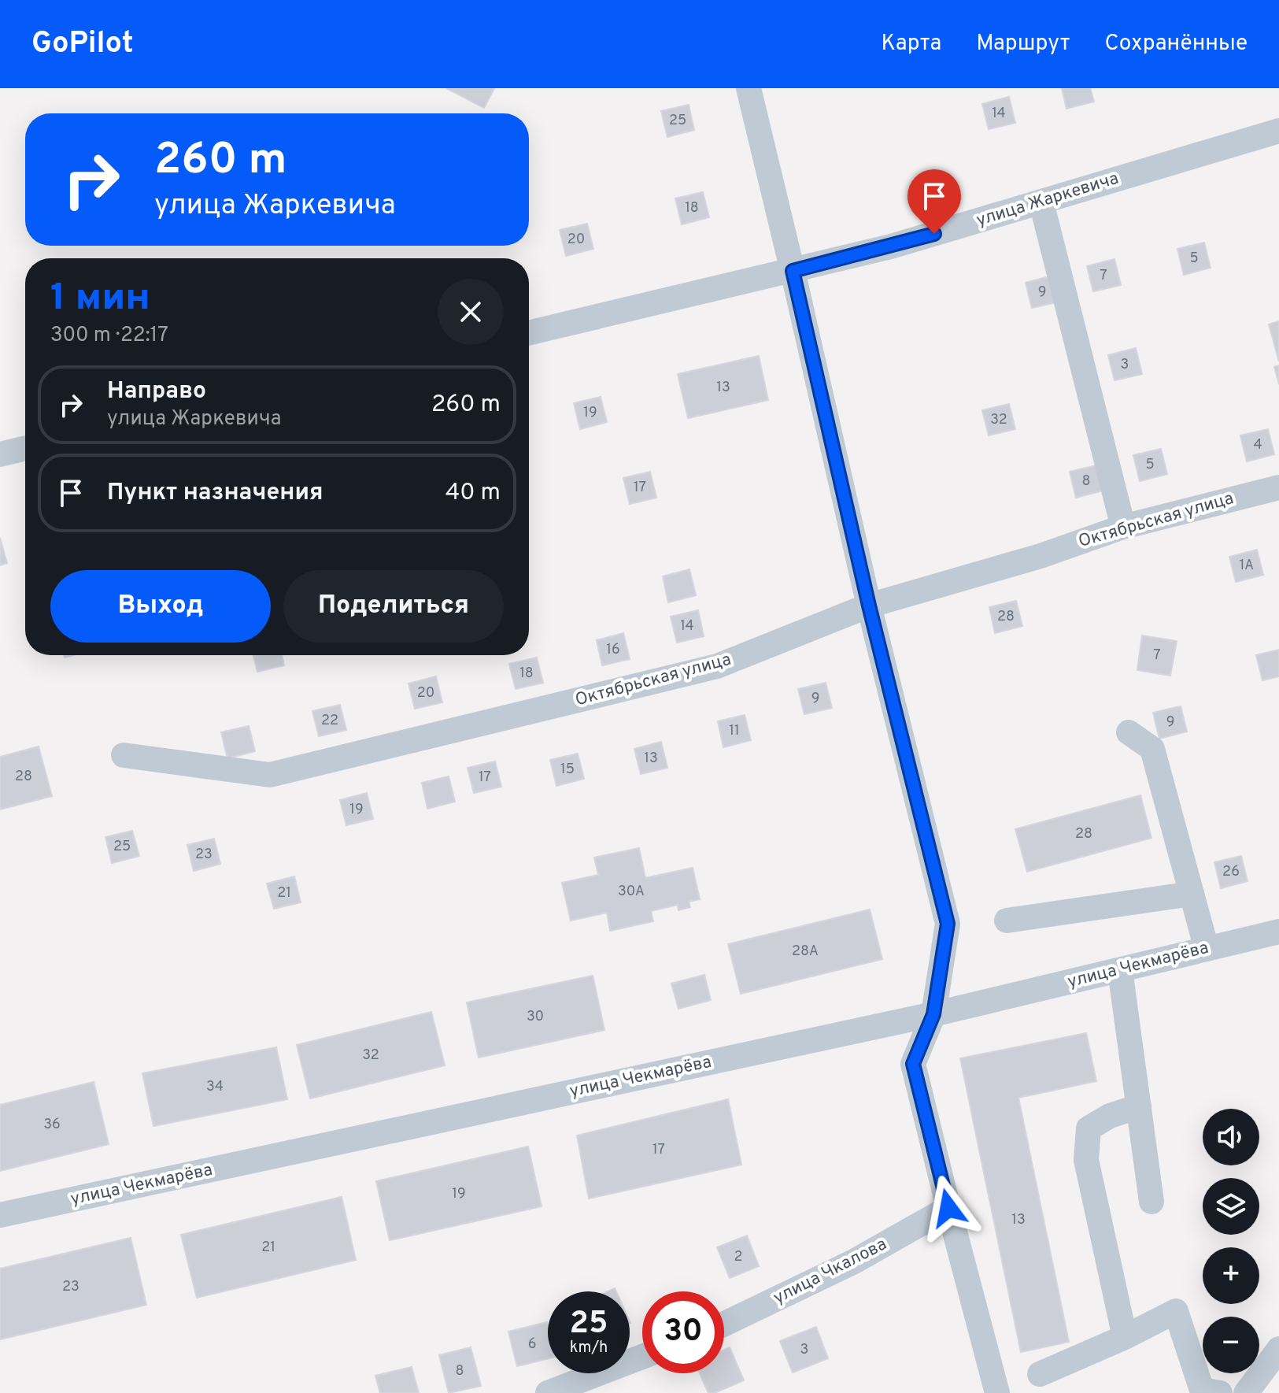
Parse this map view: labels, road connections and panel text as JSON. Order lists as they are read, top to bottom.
{
  "streets": {
    "street": [
      "улица Жаркевича",
      "Октябрьская улица",
      "улица Чекмарёва",
      "улица Чкалова"
    ]
  },
  "house_numbers": [
    "14",
    "25",
    "18",
    "20",
    "5",
    "7",
    "9",
    "3",
    "13",
    "19",
    "32",
    "4",
    "5",
    "8",
    "17",
    "1А",
    "28",
    "14",
    "16",
    "7",
    "18",
    "20",
    "9",
    "22",
    "9",
    "11",
    "13",
    "15",
    "28",
    "17",
    "19",
    "28",
    "25",
    "23",
    "26",
    "30А",
    "21",
    "28А",
    "30",
    "32",
    "34",
    "36",
    "17",
    "19",
    "13",
    "21",
    "2",
    "23",
    "6",
    "3",
    "8"
  ],
  "page": {
    "header": "GoPilot",
    "nav": ["Карта", "Маршрут", "Сохранённые"],
    "turn": ["260 m", "улица Жаркевича"],
    "heading": ["1 мин", "300 m · 22:17"],
    "list": [
      {
        "name": "Направо",
        "note": "улица Жаркевича",
        "value": "260 m"
      },
      {
        "name": "Пункт назначения",
        "value": "40 m"
      }
    ],
    "buttons": ["Выход", "Поделиться"],
    "map_buttons": ["+", "−"],
    "speed": "25 km/h",
    "limit": "30"
  }
}
